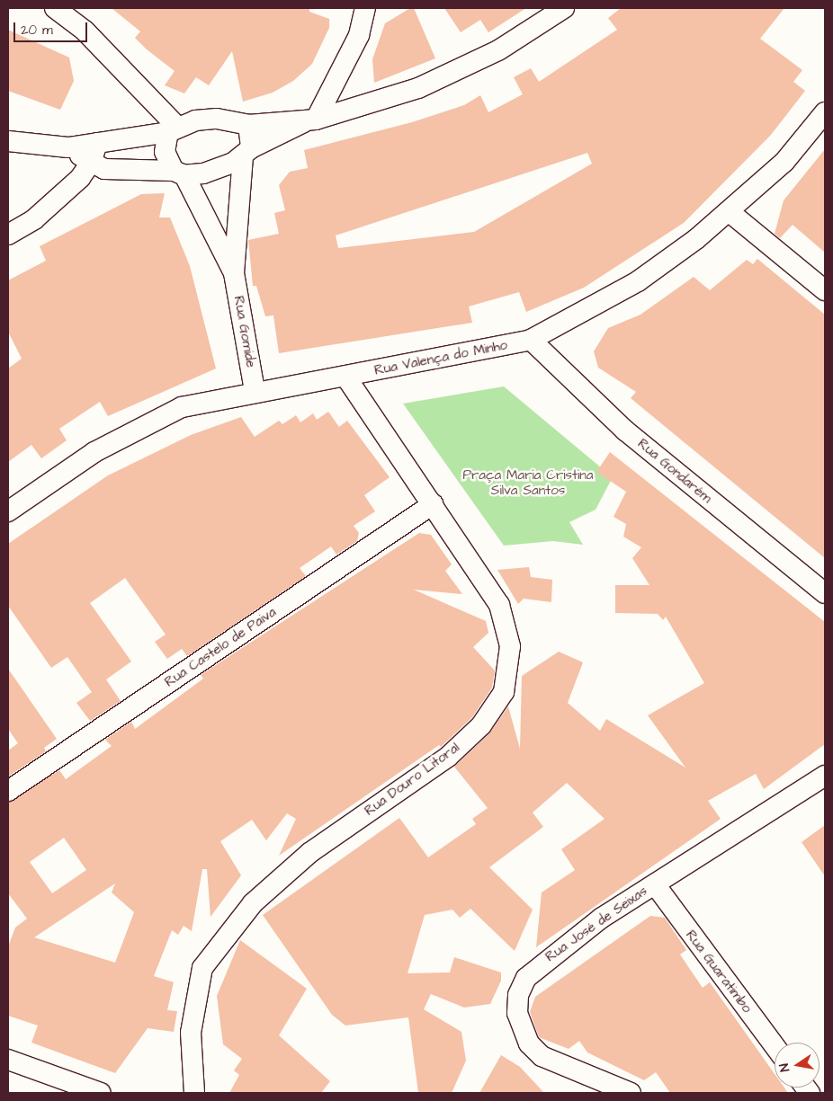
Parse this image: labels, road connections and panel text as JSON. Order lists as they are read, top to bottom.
{
  "streets": {
    "street": [
      "Rua Gomide",
      "Rua Valença do Minho",
      "Rua Gondarém",
      "Rua Castelo de Paiva",
      "Rua Douro Litoral",
      "Rua José de Seixas",
      "Rua Guaratimbo"
    ]
  },
  "crossings": [
    ["Rua Gomide", "Rua Valença do Minho"],
    ["Rua Valença do Minho", "Rua Gondarém"],
    ["Rua Valença do Minho", "Rua Douro Litoral"],
    ["Rua Castelo de Paiva", "Rua Douro Litoral"],
    ["Rua José de Seixas", "Rua Guaratimbo"]
  ],
  "parks": ["Praça Maria Cristina Silva Santos"],
  "scale_bar": "20 m",
  "north": "left"
}
